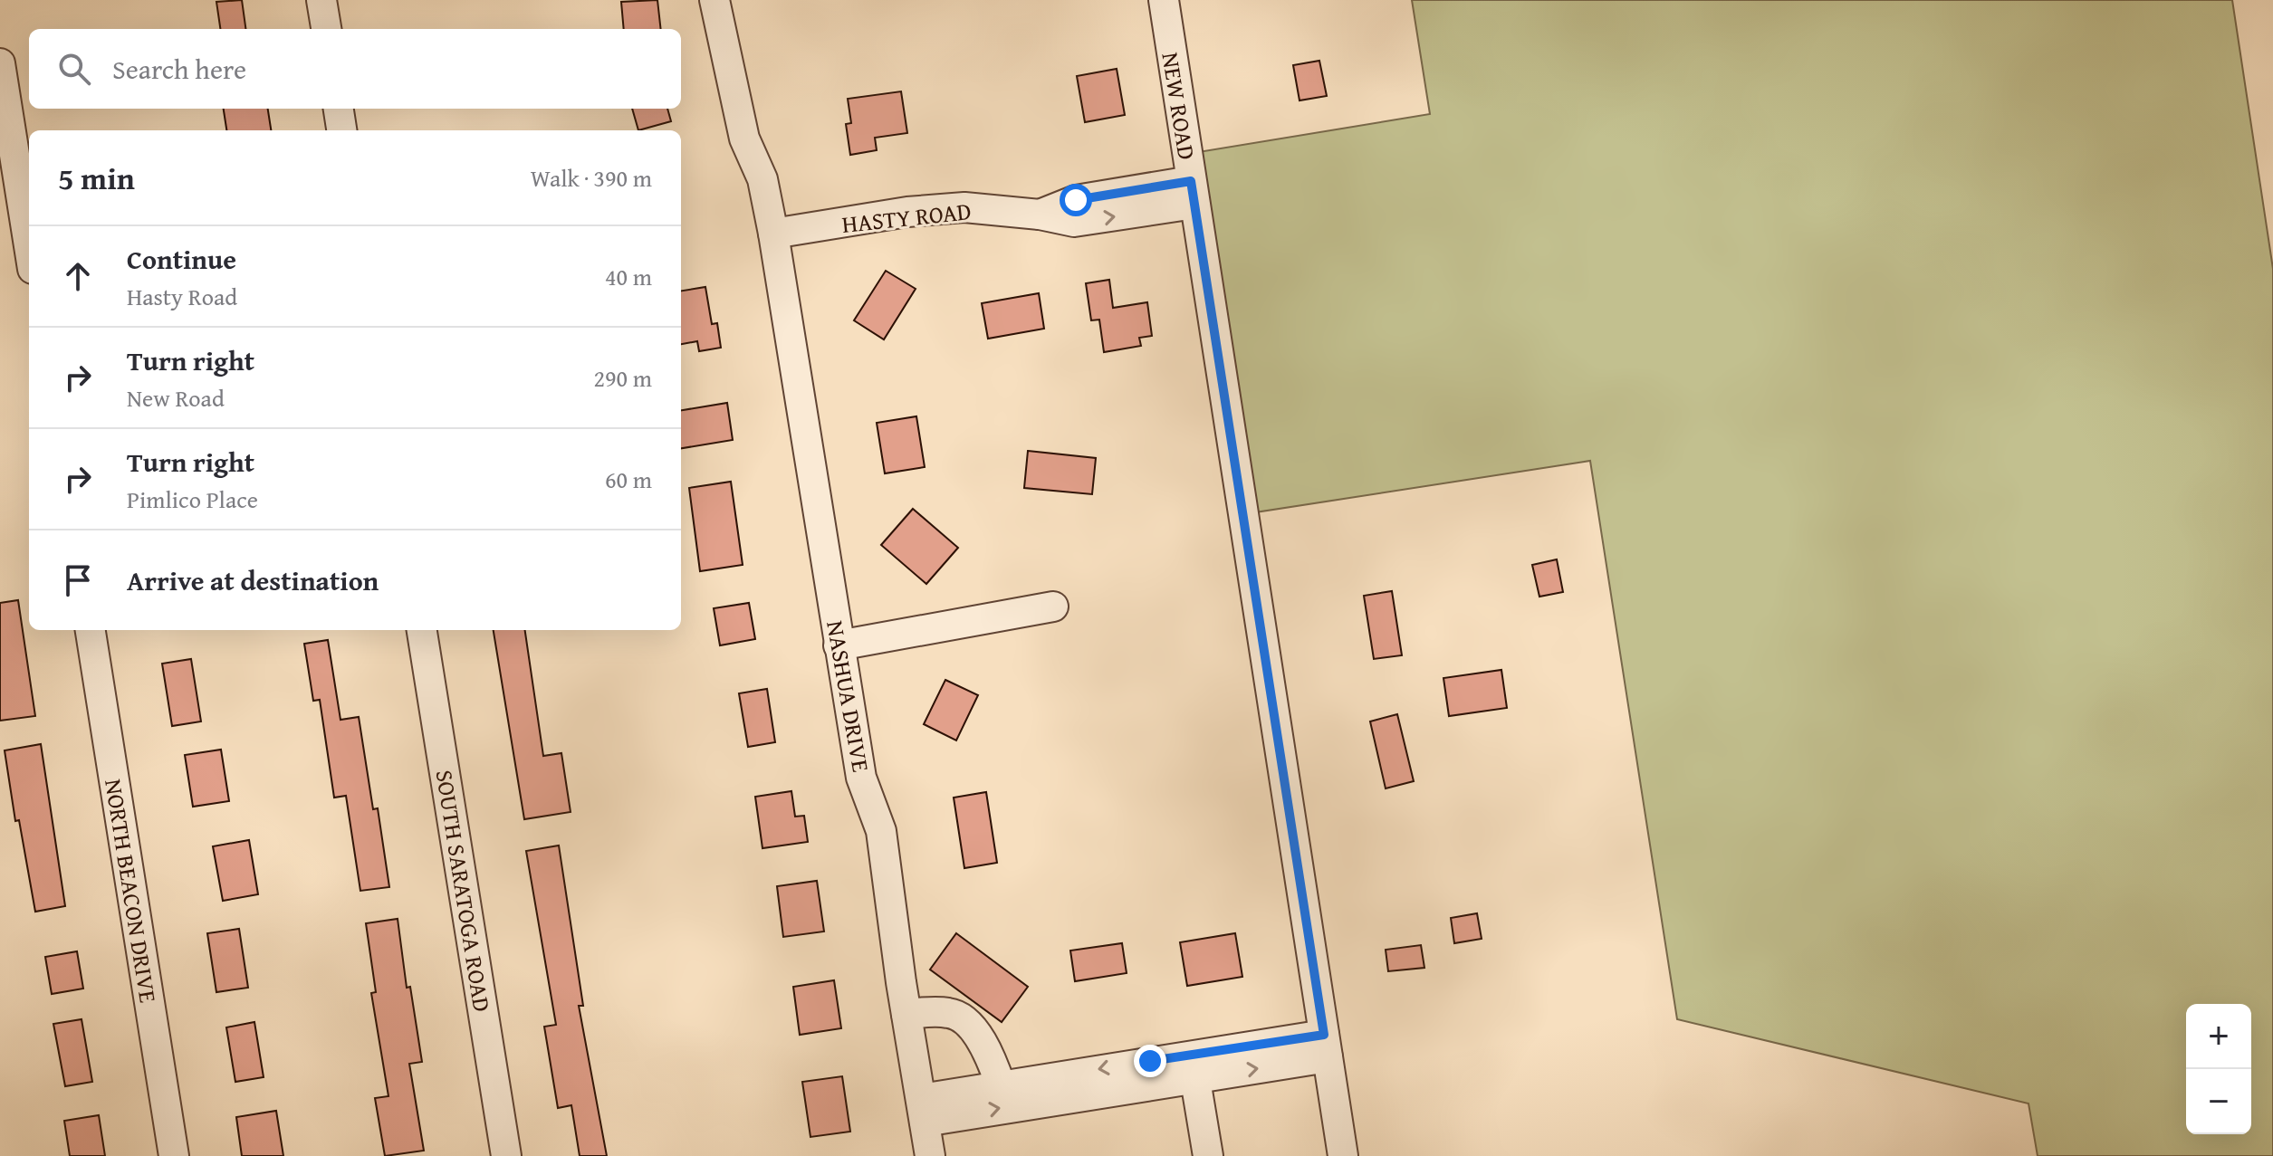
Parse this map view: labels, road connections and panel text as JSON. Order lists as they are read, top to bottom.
{
  "streets": {
    "street": [
      "NEW ROAD",
      "HASTY ROAD",
      "NASHUA DRIVE",
      "NORTH BEACON DRIVE",
      "SOUTH SARATOGA ROAD"
    ]
  },
  "crossings": [
    ["NEW ROAD", "HASTY ROAD"],
    ["HASTY ROAD", "NASHUA DRIVE"]
  ],
  "page": {
    "search": "Search here",
    "heading": ["5 min", "Walk · 390 m"],
    "list": [
      ["Continue", "Hasty Road", "40 m"],
      ["Turn right", "New Road", "290 m"],
      ["Turn right", "Pimlico Place", "60 m"],
      "Arrive at destination"
    ],
    "map_buttons": ["+", "−"]
  }
}
